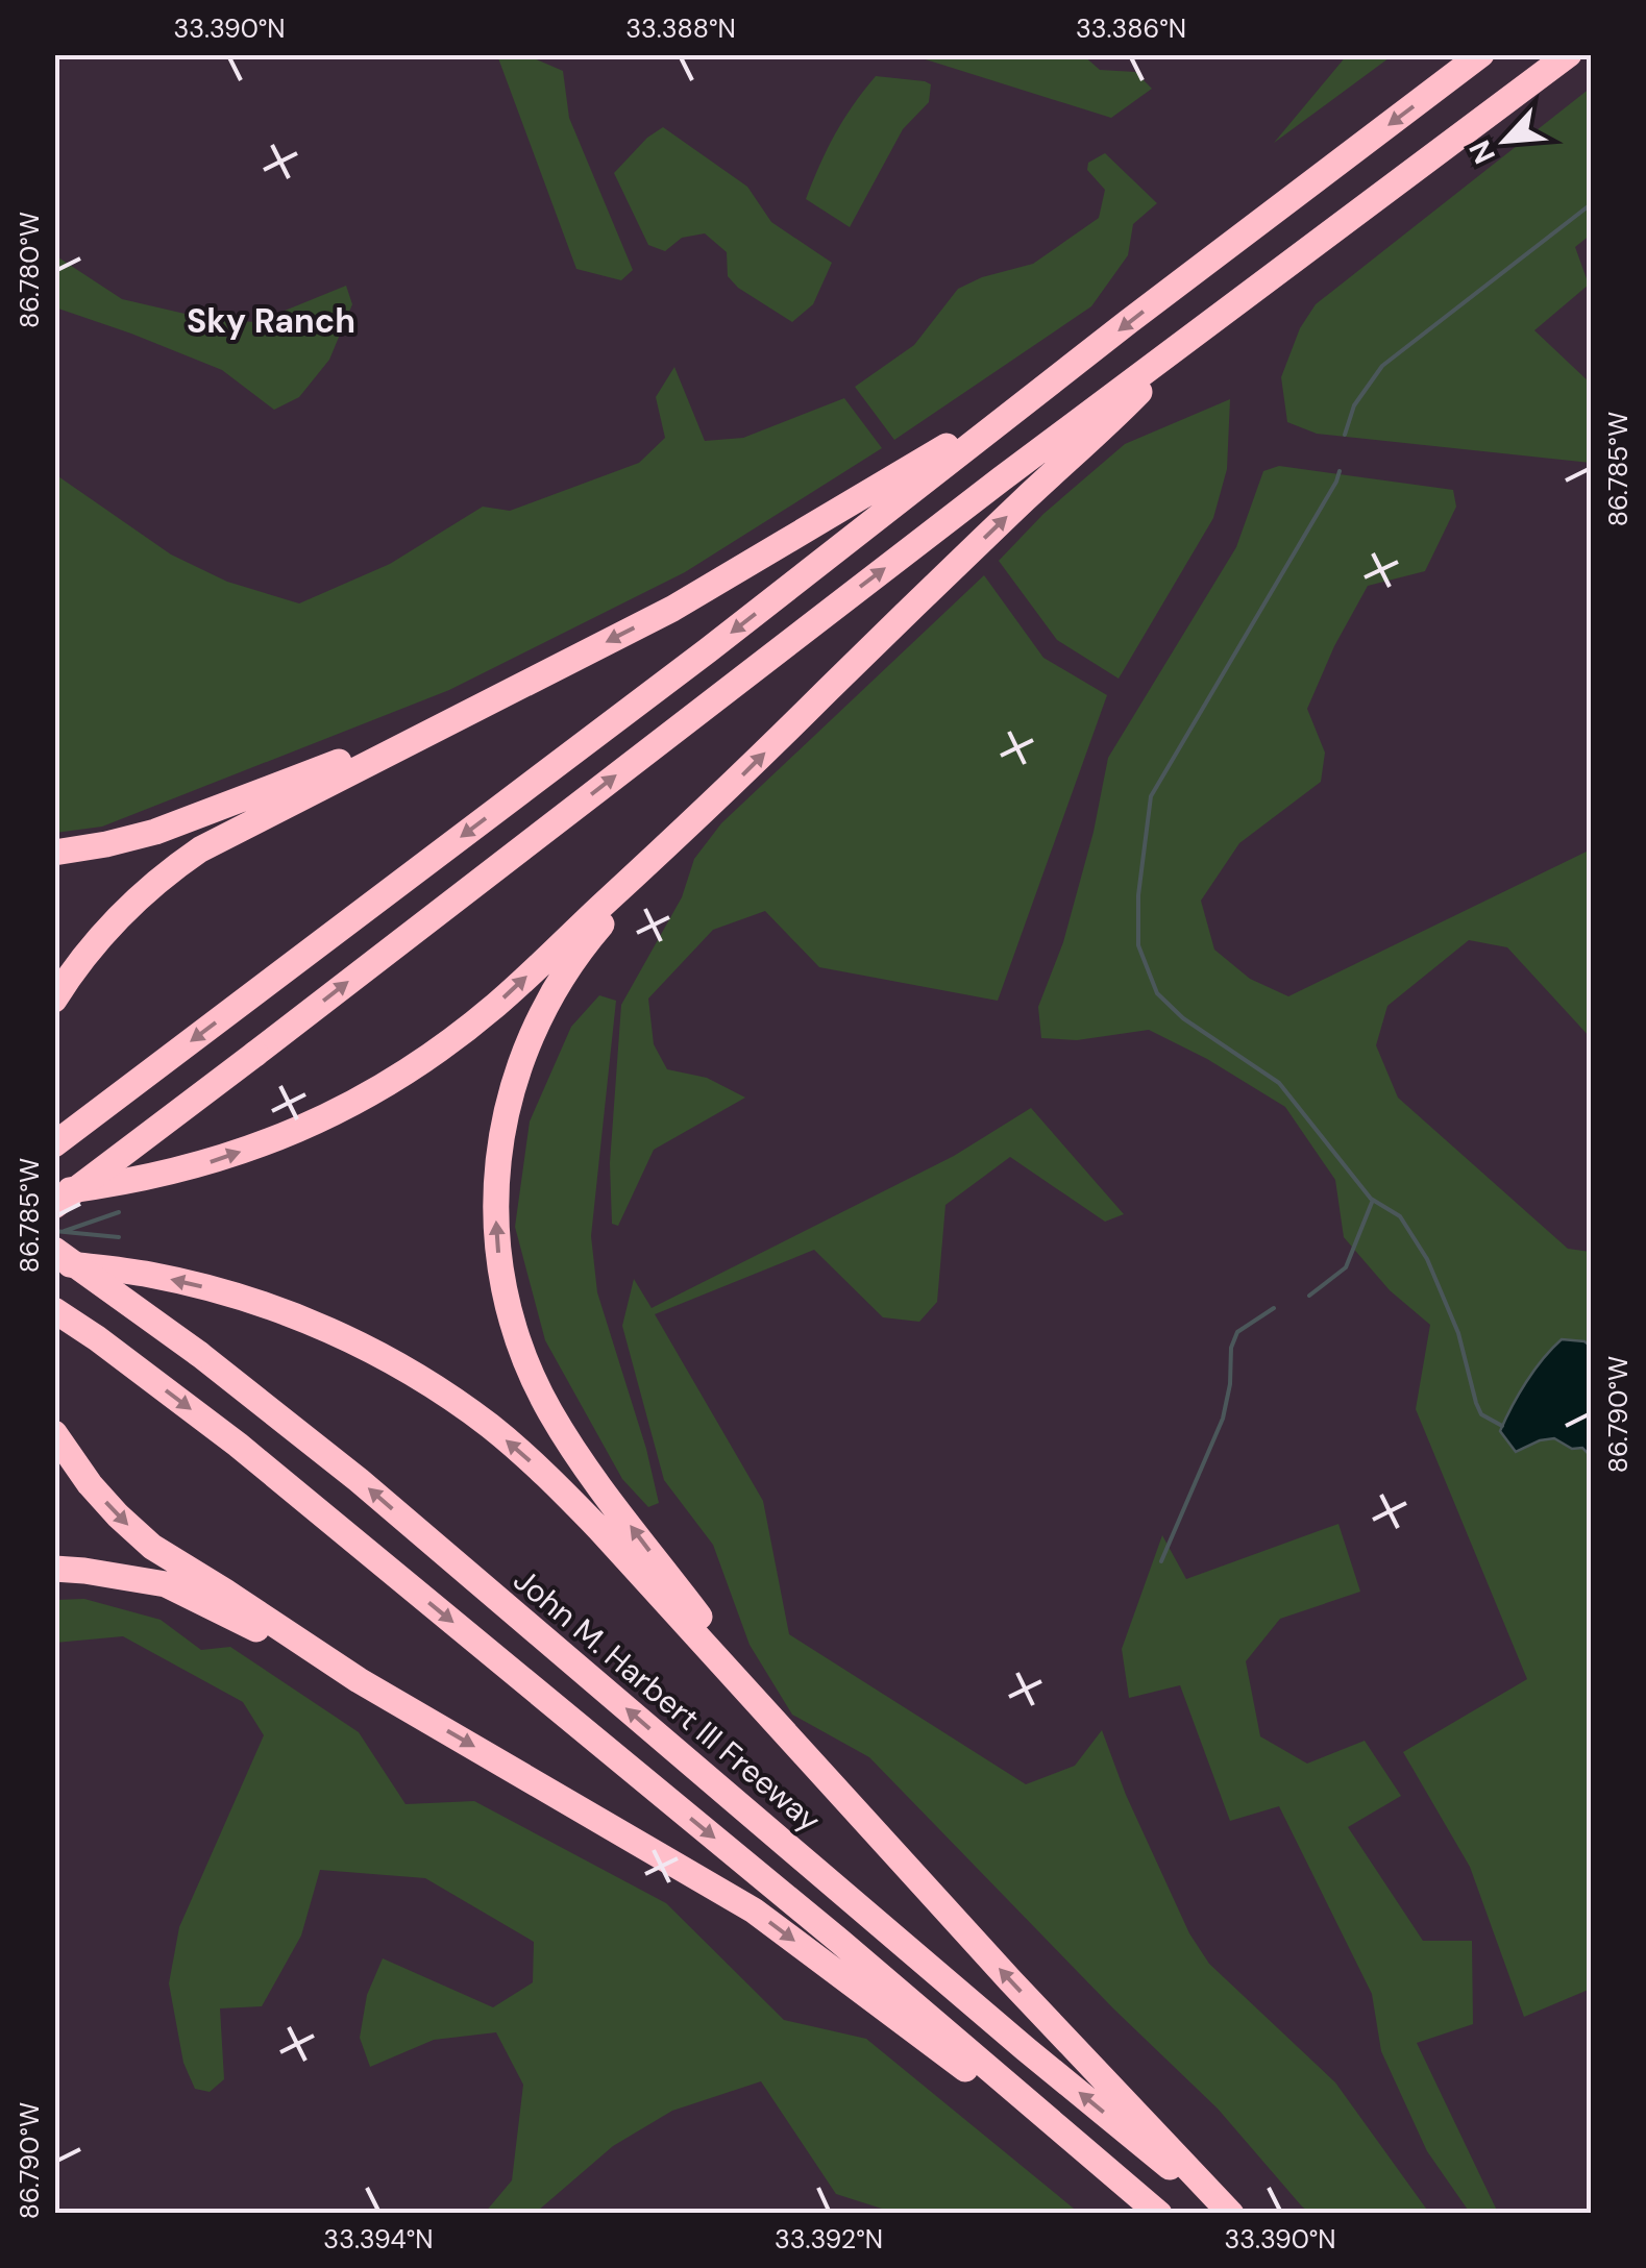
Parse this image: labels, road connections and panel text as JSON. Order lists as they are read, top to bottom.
{
  "streets": {
    "highway": ["John M. Harbert III Freeway"]
  },
  "districts": ["Sky Ranch"],
  "north": "bottom left",
  "coordinates": [
    "33.390°N",
    "33.388°N",
    "33.386°N",
    "86.780°W",
    "86.785°W",
    "86.790°W",
    "33.394°N",
    "33.392°N"
  ]
}
